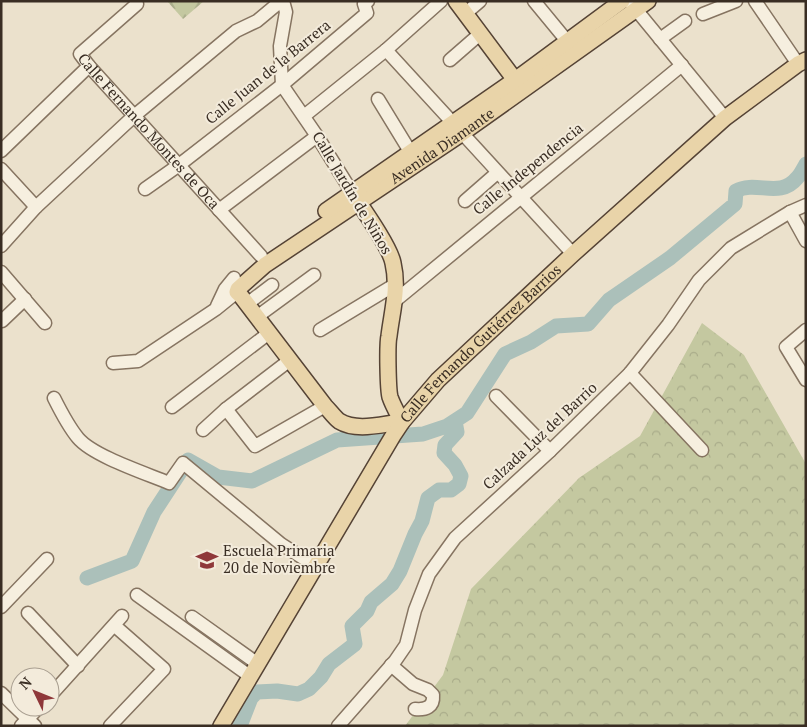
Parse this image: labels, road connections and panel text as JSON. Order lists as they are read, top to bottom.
{
  "streets": {
    "main road": ["Avenida Diamante", "Calle Jardín de Niños", "Calle Fernando Gutiérrez Barrios"],
    "street": [
      "Calle Juan de la Barrera",
      "Calle Fernando Montes de Oca",
      "Calle Independencia",
      "Calzada Luz del Barrio"
    ]
  },
  "crossings": [
    ["Calle Juan de la Barrera", "Calle Fernando Montes de Oca"],
    ["Calle Juan de la Barrera", "Calle Jardín de Niños"],
    ["Calle Fernando Montes de Oca", "Avenida Diamante"],
    ["Avenida Diamante", "Calle Jardín de Niños"],
    ["Calle Independencia", "Calle Jardín de Niños"],
    ["Calle Jardín de Niños", "Calle Fernando Gutiérrez Barrios"]
  ],
  "places": {
    "school or university": ["Escuela Primaria 20 de Noviembre"]
  },
  "north": "top left"
}
